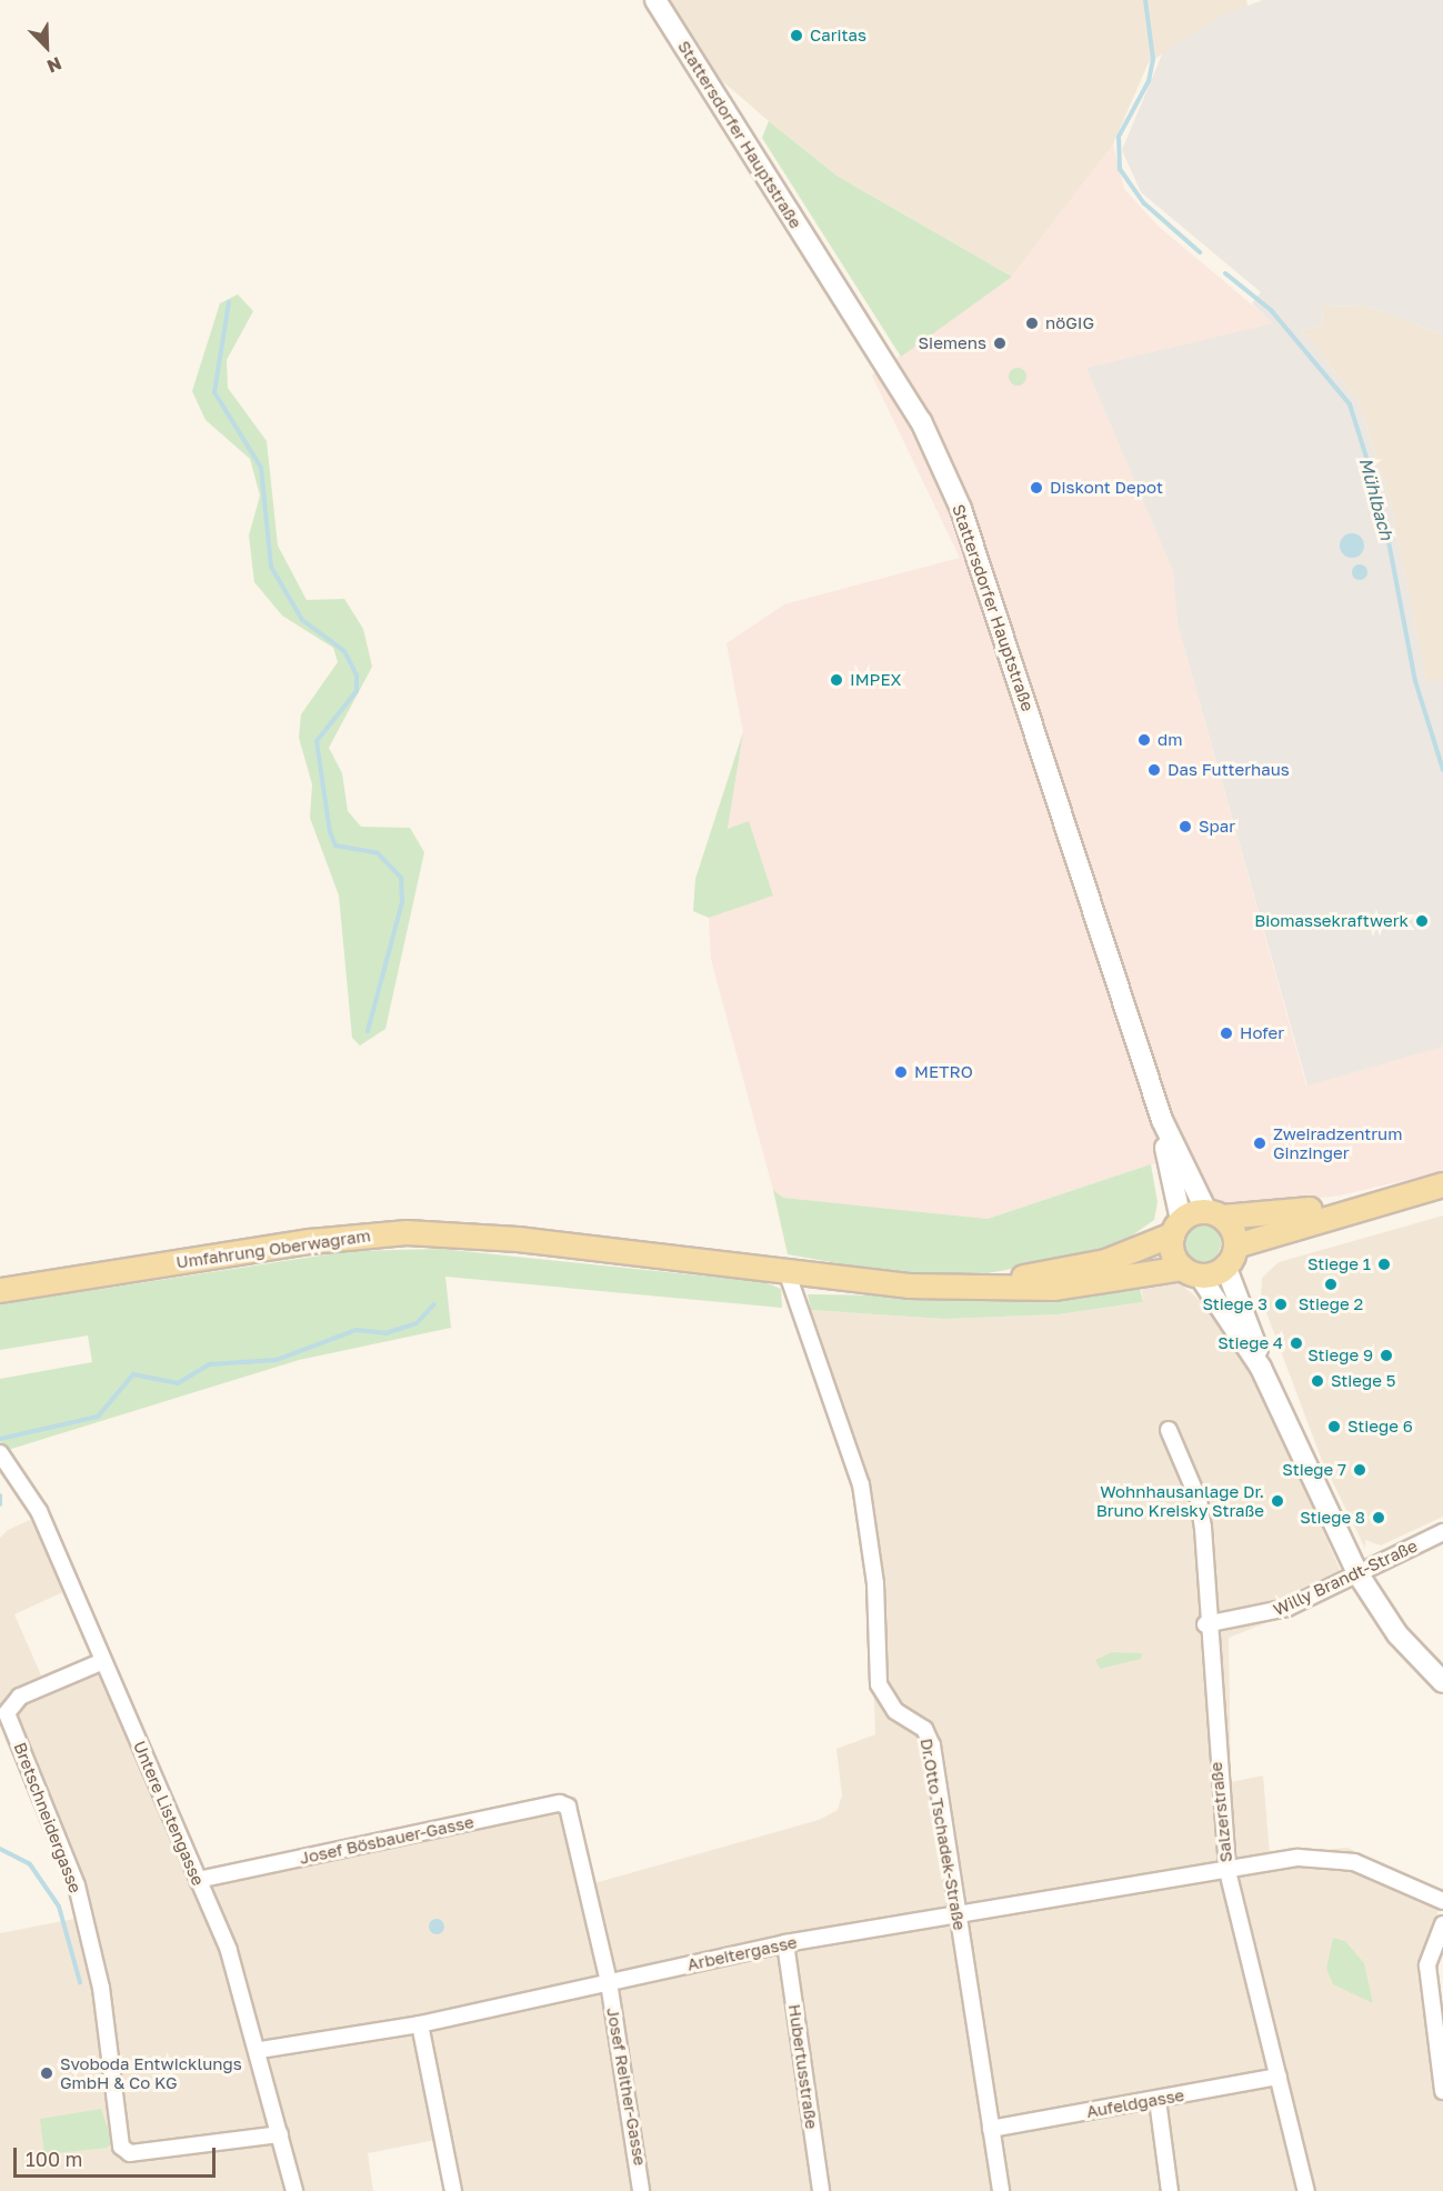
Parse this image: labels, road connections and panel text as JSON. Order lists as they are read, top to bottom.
{
  "streets": {
    "main road": ["Stattersdorfer Hauptstraße", "Umfahrung Oberwagram"],
    "street": [
      "Willy Brandt-Straße",
      "Salzerstraße",
      "Untere Listengasse",
      "Bretschneidergasse",
      "Dr.Otto Tschadek-Straße",
      "Josef Bösbauer-Gasse",
      "Arbeitergasse",
      "Hubertusstraße",
      "Josef Reither-Gasse",
      "Aufeldgasse"
    ]
  },
  "crossings": [
    ["Umfahrung Oberwagram", "Dr.Otto Tschadek-Straße"],
    ["Willy Brandt-Straße", "Salzerstraße"],
    ["Salzerstraße", "Arbeitergasse"],
    ["Salzerstraße", "Aufeldgasse"],
    ["Untere Listengasse", "Bretschneidergasse"],
    ["Untere Listengasse", "Josef Bösbauer-Gasse"],
    ["Untere Listengasse", "Arbeitergasse"],
    ["Dr.Otto Tschadek-Straße", "Arbeitergasse"],
    ["Dr.Otto Tschadek-Straße", "Aufeldgasse"],
    ["Josef Bösbauer-Gasse", "Josef Reither-Gasse"],
    ["Arbeitergasse", "Hubertusstraße"],
    ["Arbeitergasse", "Josef Reither-Gasse"]
  ],
  "water": ["Mühlbach"],
  "places": [
    "Caritas",
    "nöGIG",
    "Siemens",
    "Diskont Depot",
    "IMPEX",
    "dm",
    "Das Futterhaus",
    "Spar",
    "Biomassekraftwerk",
    "Hofer",
    "METRO",
    "Zweiradzentrum Ginzinger",
    "Stiege 1",
    "Stiege 2",
    "Stiege 3",
    "Stiege 4",
    "Stiege 9",
    "Stiege 5",
    "Stiege 6",
    "Stiege 7",
    "Wohnhausanlage Dr. Bruno Kreisky Straße",
    "Stiege 8",
    "Svoboda Entwicklungs GmbH & Co KG"
  ],
  "scale_bar": "100 m",
  "north": "bottom right"
}
